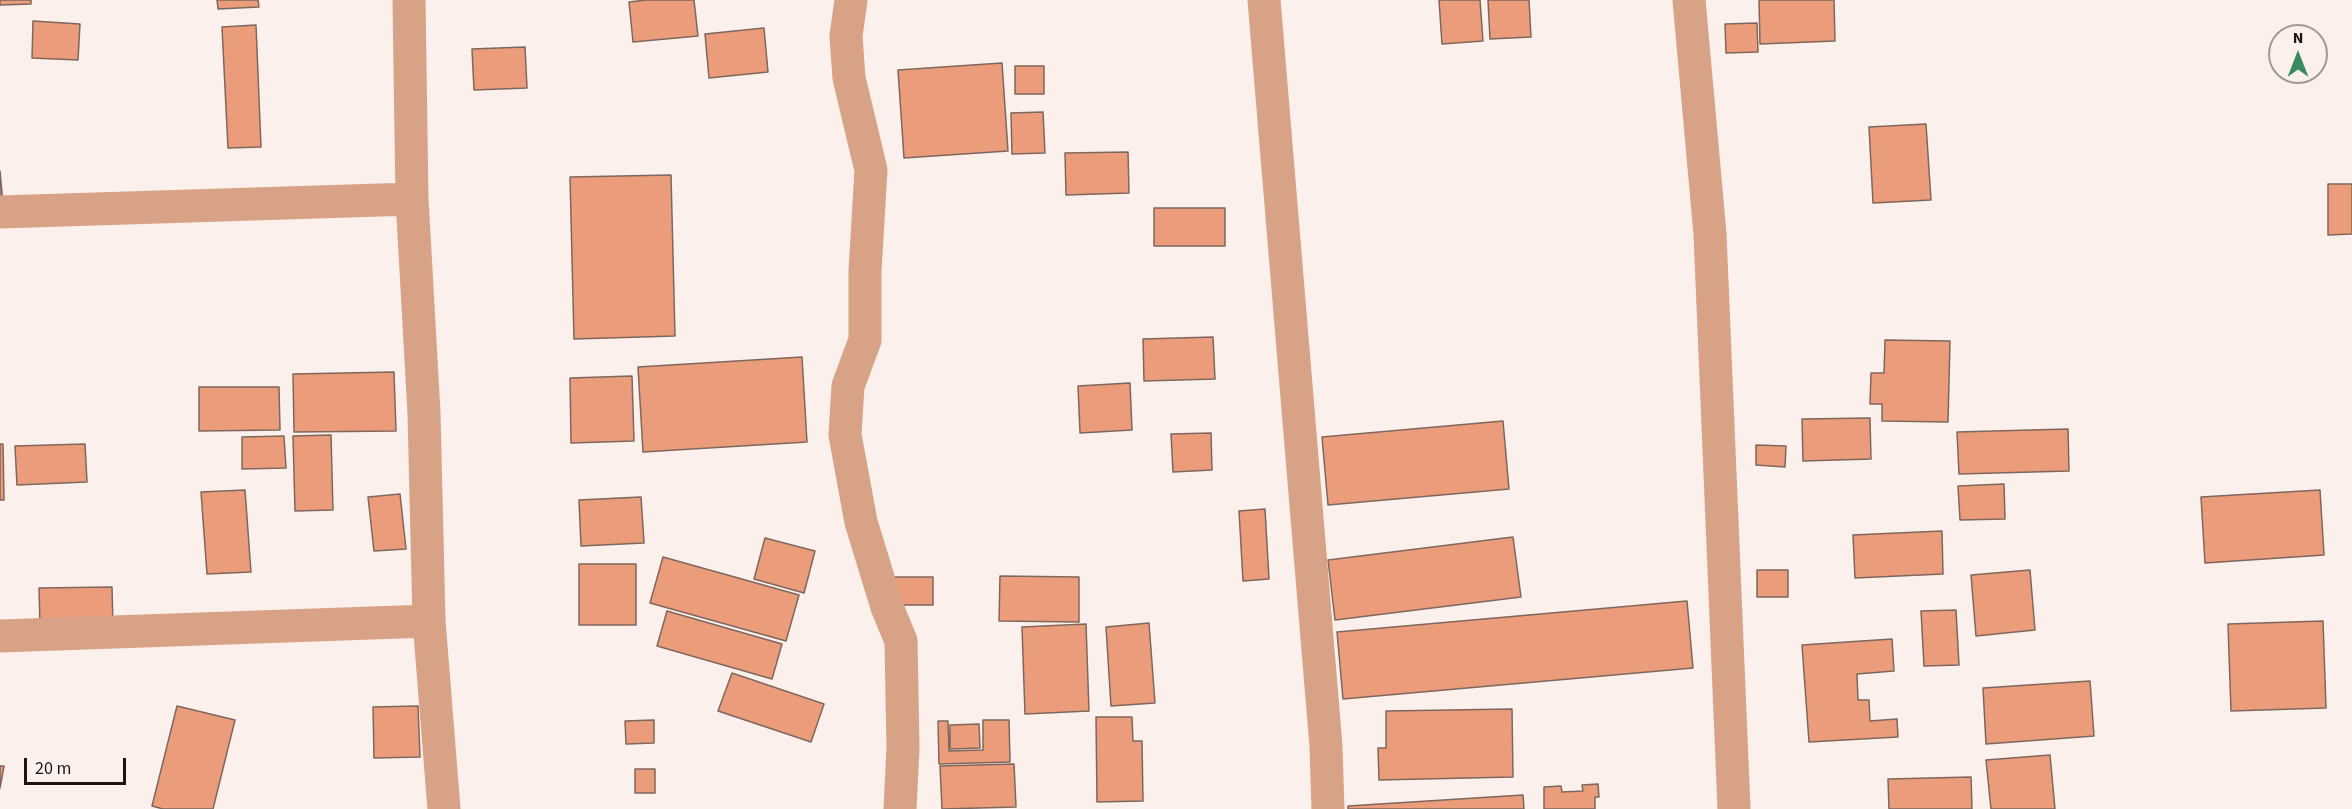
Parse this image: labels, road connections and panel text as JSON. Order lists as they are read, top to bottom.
{
  "scale_bar": "20 m",
  "north": "top"
}
